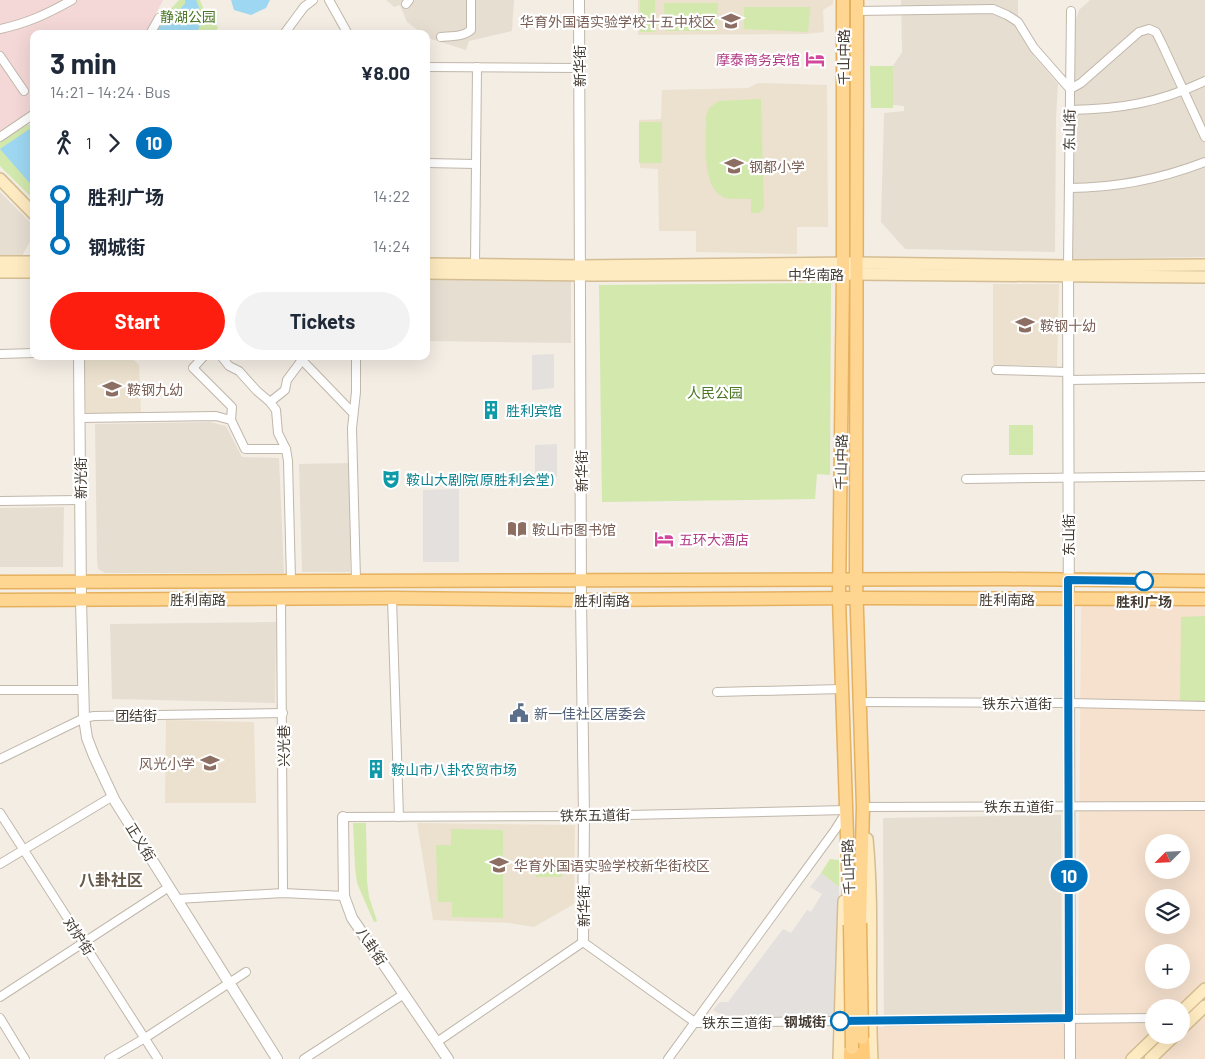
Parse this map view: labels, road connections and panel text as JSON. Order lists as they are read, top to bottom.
{
  "streets": {
    "main road": ["千山中路", "胜利南路"],
    "street": [
      "新华街",
      "东山街",
      "新光街",
      "铁东六道街",
      "团结街",
      "兴光巷",
      "铁东五道街",
      "正义街",
      "对炉街",
      "八卦街",
      "铁东三道街"
    ]
  },
  "crossings": [
    ["千山中路", "胜利南路"],
    ["千山中路", "铁东六道街"],
    ["千山中路", "铁东五道街"],
    ["新华街", "胜利南路"],
    ["新华街", "铁东五道街"],
    ["新华街", "铁东三道街"],
    ["东山街", "胜利南路"],
    ["东山街", "铁东六道街"],
    ["东山街", "铁东五道街"],
    ["东山街", "铁东三道街"],
    ["新光街", "胜利南路"],
    ["新光街", "正义街"],
    ["胜利南路", "兴光巷"],
    ["胜利南路", "正义街"],
    ["团结街", "兴光巷"],
    ["团结街", "正义街"],
    ["铁东五道街", "八卦街"]
  ],
  "districts": ["八卦社区"],
  "parks": ["静湖公园", "人民公园"],
  "places": {
    "school or university": [
      "华育外国语实验学校十五中校区",
      "钢都小学",
      "鞍钢十幼",
      "鞍钢九幼",
      "风光小学",
      "华育外国语实验学校新华街校区"
    ],
    "hotel": ["摩泰商务宾馆", "五环大酒店"],
    "building": ["胜利宾馆", "鞍山市八卦农贸市场"],
    "theatre": ["鞍山大剧院(原胜利会堂)"],
    "library": ["鞍山市图书馆"],
    "other": ["胜利广场", "钢城街"],
    "public building": ["新一佳社区居委会"]
  },
  "lines": ["bus line 10"],
  "north": "bottom left",
  "page": {
    "on_map": "10",
    "heading": ["3 min", "14:21 – 14:24 · Bus", "¥8.00"],
    "legs": ["1", "10"],
    "list": [
      {
        "name": "胜利广场",
        "value": "14:22"
      },
      {
        "name": "钢城街",
        "value": "14:24"
      }
    ],
    "buttons": ["Start", "Tickets"],
    "map_buttons": ["+", "−"]
  }
}
